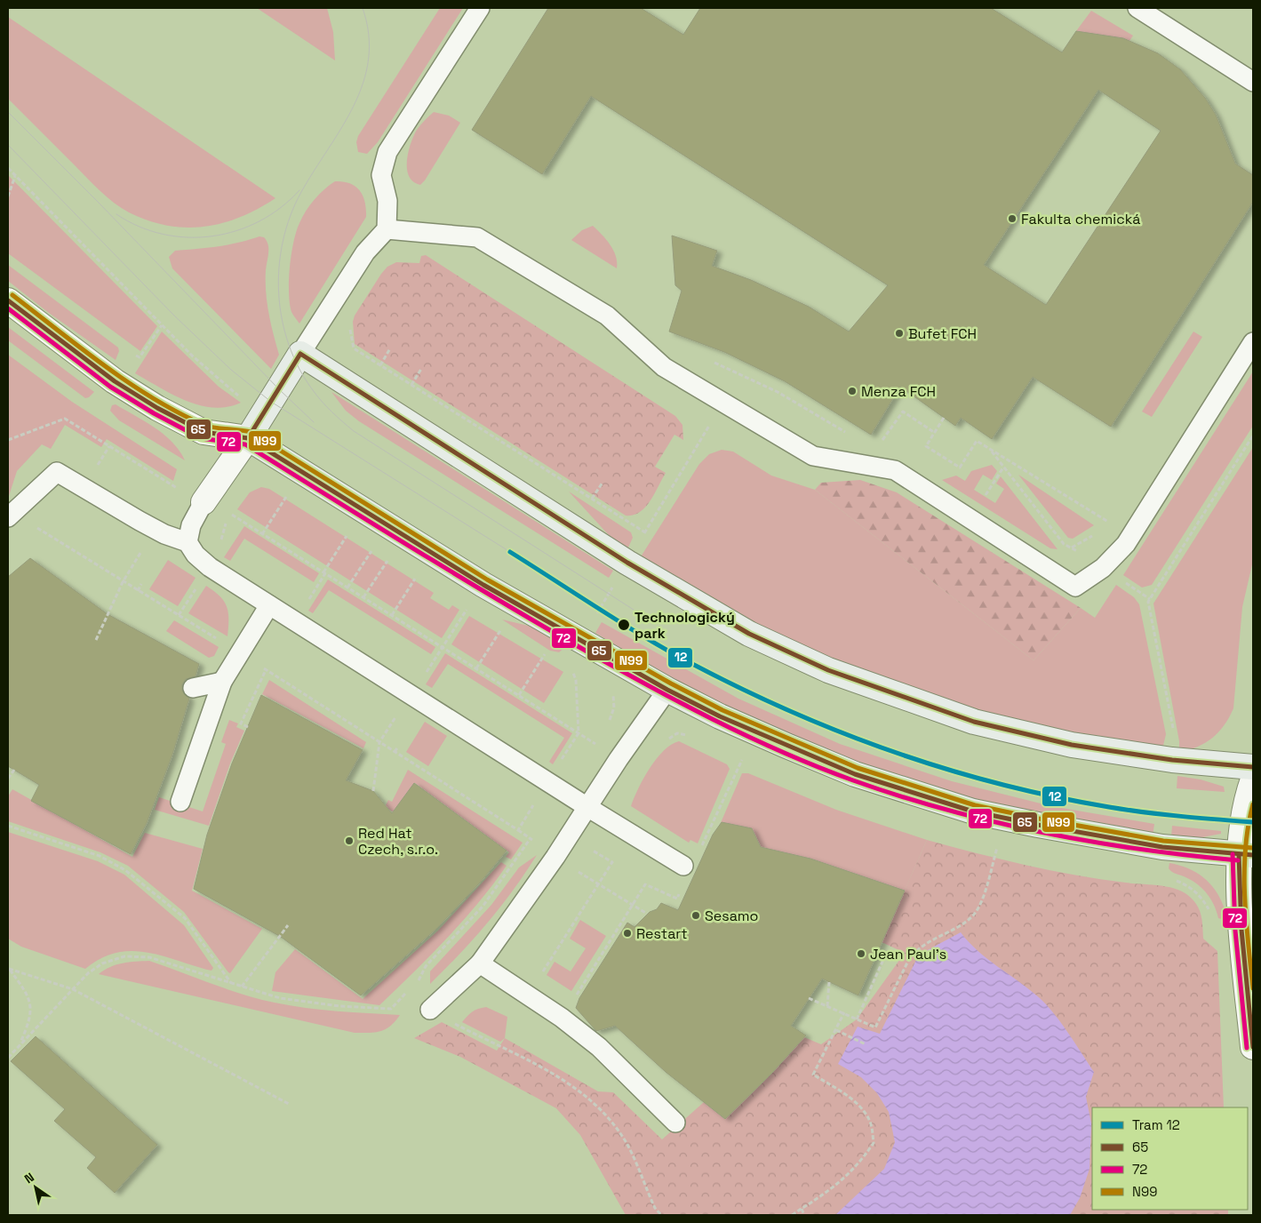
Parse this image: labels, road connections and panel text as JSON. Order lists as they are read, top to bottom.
{
  "places": [
    "Fakulta chemická",
    "Bufet FCH",
    "Menza FCH",
    "Technologický park",
    "Red Hat Czech, s.r.o.",
    "Sesamo",
    "Restart",
    "Jean Paul's"
  ],
  "lines": [
    "transit line N99",
    "transit line 65",
    "transit line 72",
    "tram line 12"
  ],
  "legend": [
    "Tram 12",
    "65",
    "72",
    "N99"
  ],
  "north": "top left"
}
